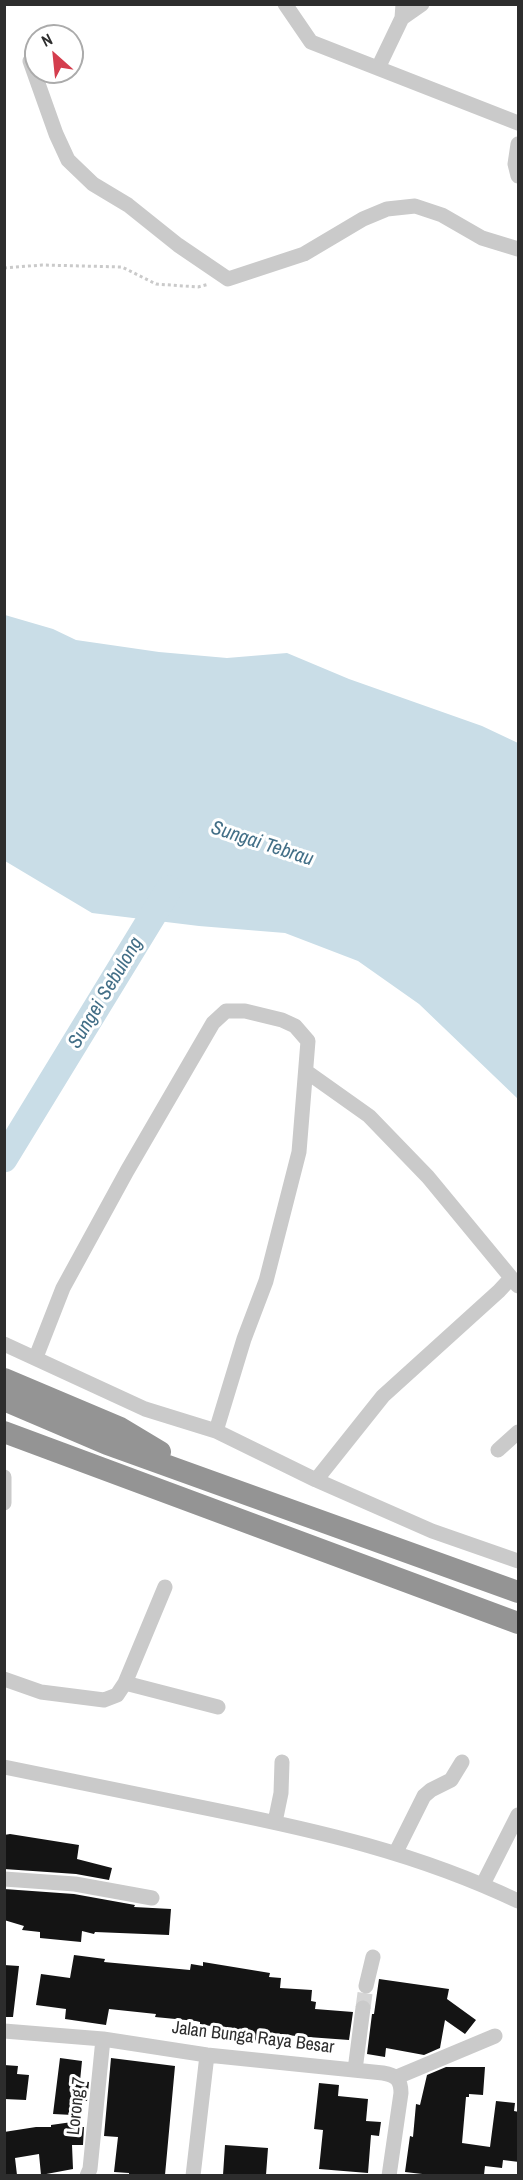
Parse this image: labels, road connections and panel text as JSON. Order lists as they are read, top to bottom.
{
  "streets": {
    "street": ["Jalan Bunga Raya Besar", "Lorong 7"]
  },
  "crossings": [
    ["Jalan Bunga Raya Besar", "Lorong 7"]
  ],
  "water": ["Sungai Tebrau", "Sungei Sebulong"],
  "north": "top left"
}
